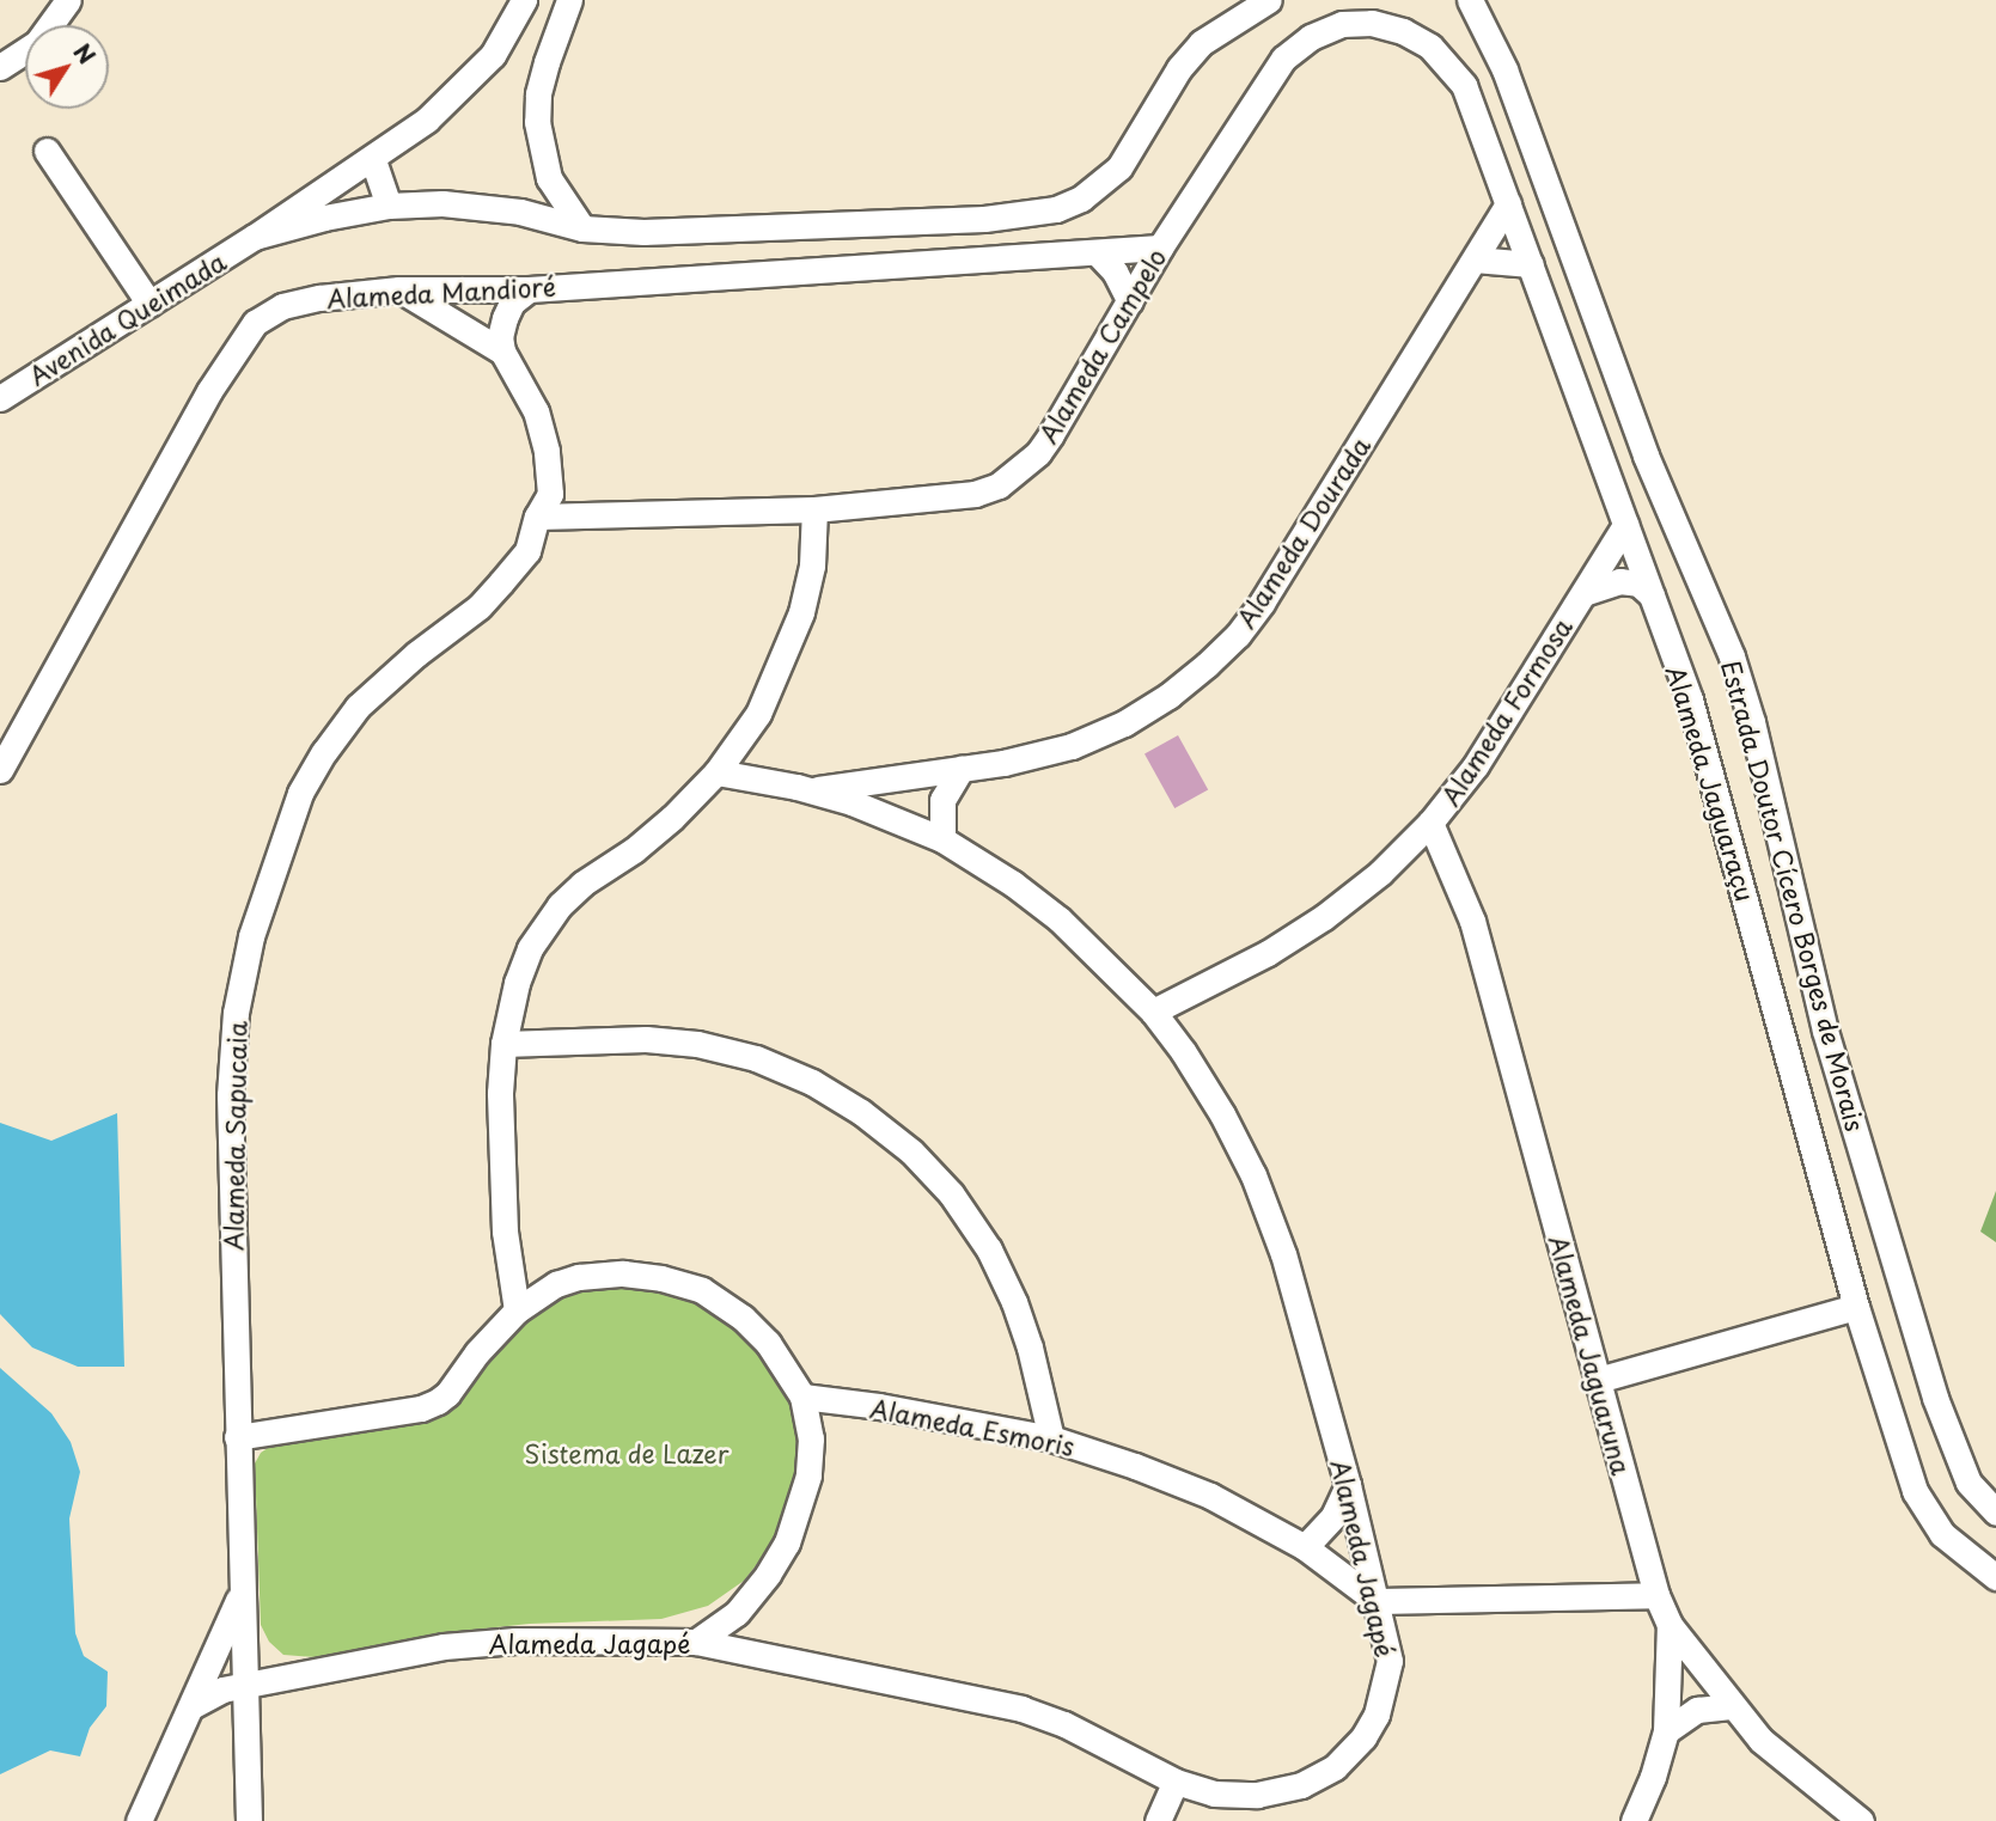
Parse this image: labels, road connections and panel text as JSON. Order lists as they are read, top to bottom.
{
  "streets": {
    "street": [
      "Alameda Mandioré",
      "Avenida Queimada",
      "Alameda Campelo",
      "Alameda Dourada",
      "Alameda Formosa",
      "Alameda Jaguaraçu",
      "Estrada Doutor Cícero Borges de Morais",
      "Alameda Sapucaia",
      "Alameda Jaguaruna",
      "Alameda Esmoris",
      "Alameda Jagapé"
    ]
  },
  "crossings": [
    ["Alameda Mandioré", "Alameda Campelo"],
    ["Alameda Mandioré", "Alameda Sapucaia"],
    ["Alameda Campelo", "Alameda Jaguaraçu"],
    ["Alameda Campelo", "Alameda Sapucaia"],
    ["Alameda Dourada", "Alameda Jaguaraçu"],
    ["Alameda Dourada", "Alameda Jagapé"],
    ["Alameda Formosa", "Alameda Jaguaraçu"],
    ["Alameda Formosa", "Alameda Jaguaruna"],
    ["Alameda Formosa", "Alameda Jagapé"],
    ["Alameda Sapucaia", "Alameda Jagapé"],
    ["Alameda Esmoris", "Alameda Jagapé"]
  ],
  "parks": ["Sistema de Lazer"],
  "north": "top right"
}
